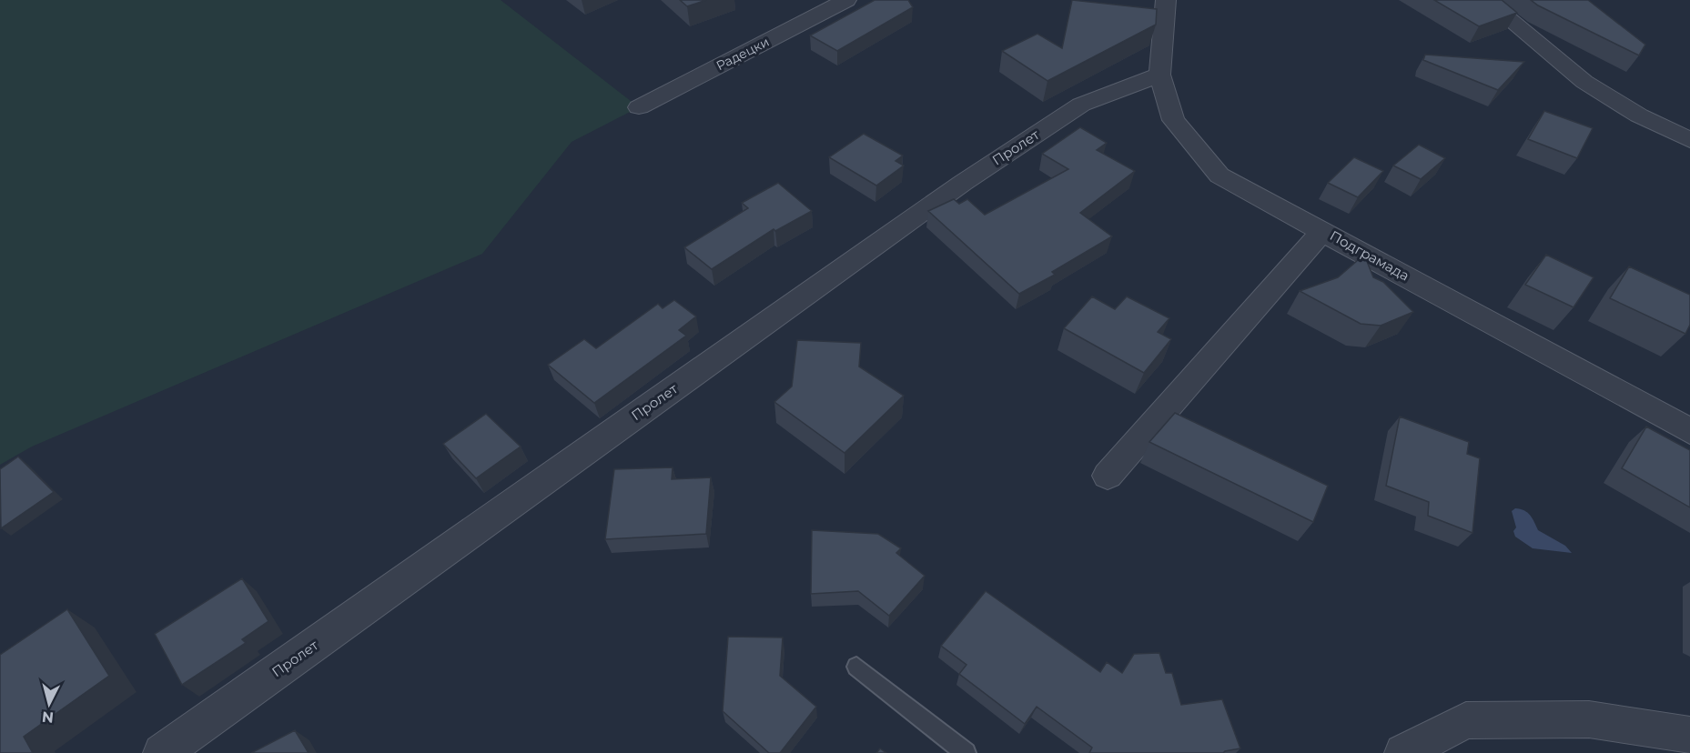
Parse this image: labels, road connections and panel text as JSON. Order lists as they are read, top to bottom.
{
  "streets": {
    "street": ["Радецки", "Пролет", "Подграмада"]
  },
  "crossings": [
    ["Пролет", "Подграмада"]
  ],
  "north": "bottom"
}
